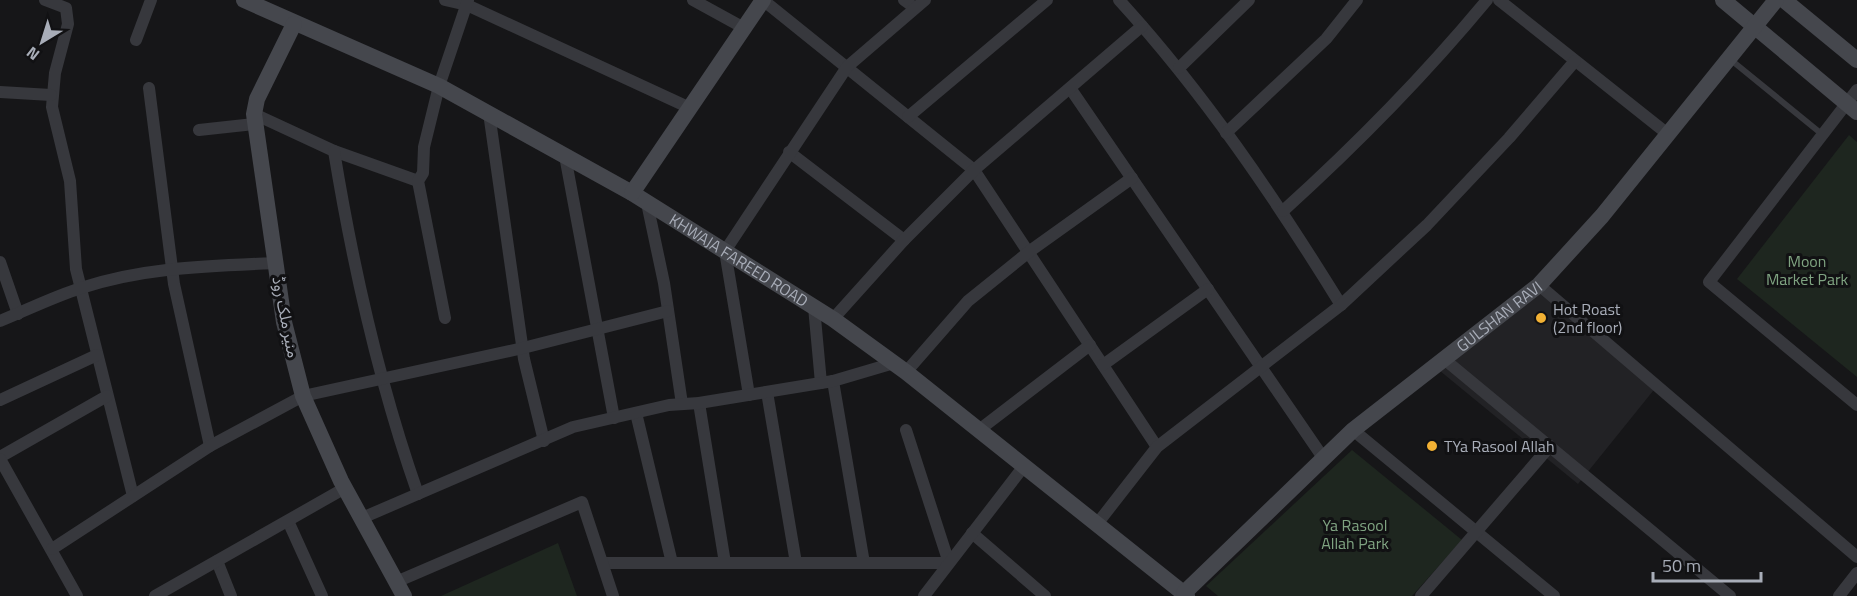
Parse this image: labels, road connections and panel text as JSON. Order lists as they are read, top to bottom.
{
  "streets": {
    "street": ["KHWAJA FAREED ROAD", "GULSHAN RAVI", "منیر ملک روڈ"]
  },
  "crossings": [
    ["KHWAJA FAREED ROAD", "GULSHAN RAVI"],
    ["KHWAJA FAREED ROAD", "منیر ملک روڈ"]
  ],
  "parks": ["Moon Market Park", "Ya Rasool Allah Park"],
  "places": ["Hot Roast (2nd floor)", "TYa Rasool Allah"],
  "scale_bar": "50 m",
  "north": "bottom left"
}
